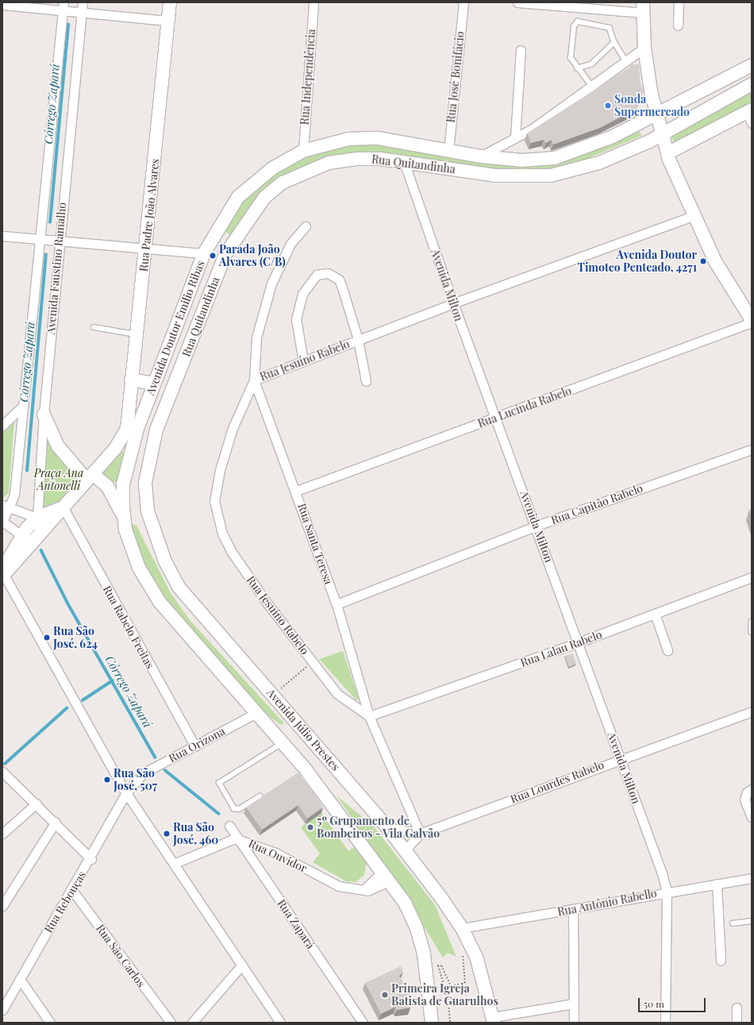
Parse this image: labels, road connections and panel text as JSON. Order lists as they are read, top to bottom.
{
  "streets": {
    "main road": [
      "Rua Quitandinha",
      "Rua Padre João Alvares",
      "Avenida Doutor Emilio Ribas",
      "Avenida Júlio Prestes"
    ],
    "street": [
      "Rua Independência",
      "Rua José Bonifácio",
      "Avenida Faustino Ramalho",
      "Avenida Milton",
      "Rua Jesuíno Rabelo",
      "Rua Lucinda Rabelo",
      "Rua Capitão Rabelo",
      "Rua Santa Teresa",
      "Rua Rabelo Freitas",
      "Rua Lalau Rabelo",
      "Rua Orizona",
      "Rua Lourdes Rabelo",
      "Rua Ouvidor",
      "Rua Rebouças",
      "Rua Antônio Rabello",
      "Rua Zapará",
      "Rua São Carlos"
    ]
  },
  "crossings": [
    ["Rua Independência", "Avenida Doutor Emilio Ribas"],
    ["Rua José Bonifácio", "Avenida Doutor Emilio Ribas"],
    ["Rua Quitandinha", "Avenida Milton"],
    ["Rua Quitandinha", "Avenida Júlio Prestes"],
    ["Rua Padre João Alvares", "Avenida Doutor Emilio Ribas"],
    ["Avenida Faustino Ramalho", "Avenida Doutor Emilio Ribas"],
    ["Avenida Milton", "Rua Jesuíno Rabelo"],
    ["Avenida Milton", "Rua Lucinda Rabelo"],
    ["Avenida Milton", "Rua Capitão Rabelo"],
    ["Avenida Milton", "Rua Lalau Rabelo"],
    ["Avenida Milton", "Rua Lourdes Rabelo"],
    ["Avenida Milton", "Rua Antônio Rabello"],
    ["Avenida Doutor Emilio Ribas", "Rua Rabelo Freitas"],
    ["Rua Jesuíno Rabelo", "Rua Santa Teresa"],
    ["Rua Jesuíno Rabelo", "Rua Lalau Rabelo"],
    ["Rua Lucinda Rabelo", "Rua Santa Teresa"],
    ["Rua Capitão Rabelo", "Rua Santa Teresa"],
    ["Rua Santa Teresa", "Rua Lalau Rabelo"],
    ["Rua Santa Teresa", "Rua Lourdes Rabelo"],
    ["Rua Rabelo Freitas", "Rua Orizona"],
    ["Avenida Júlio Prestes", "Rua Lourdes Rabelo"],
    ["Avenida Júlio Prestes", "Rua Antônio Rabello"],
    ["Rua Orizona", "Rua Rebouças"],
    ["Rua Ouvidor", "Rua Zapará"],
    ["Rua Rebouças", "Rua São Carlos"]
  ],
  "water": ["Córrego Zapará"],
  "parks": ["Praça Ana Antonelli"],
  "places": [
    "Sonda Supermercado",
    "Parada João Alvares (C/B)",
    "Avenida Doutor Timoteo Penteado, 4271",
    "Rua São José, 624",
    "Rua São José, 507",
    "5º Grupamento de Bombeiros - Vila Galvão",
    "Rua São José, 460",
    "Primeira Igreja Batista de Guarulhos"
  ],
  "scale_bar": "50 m"
}
